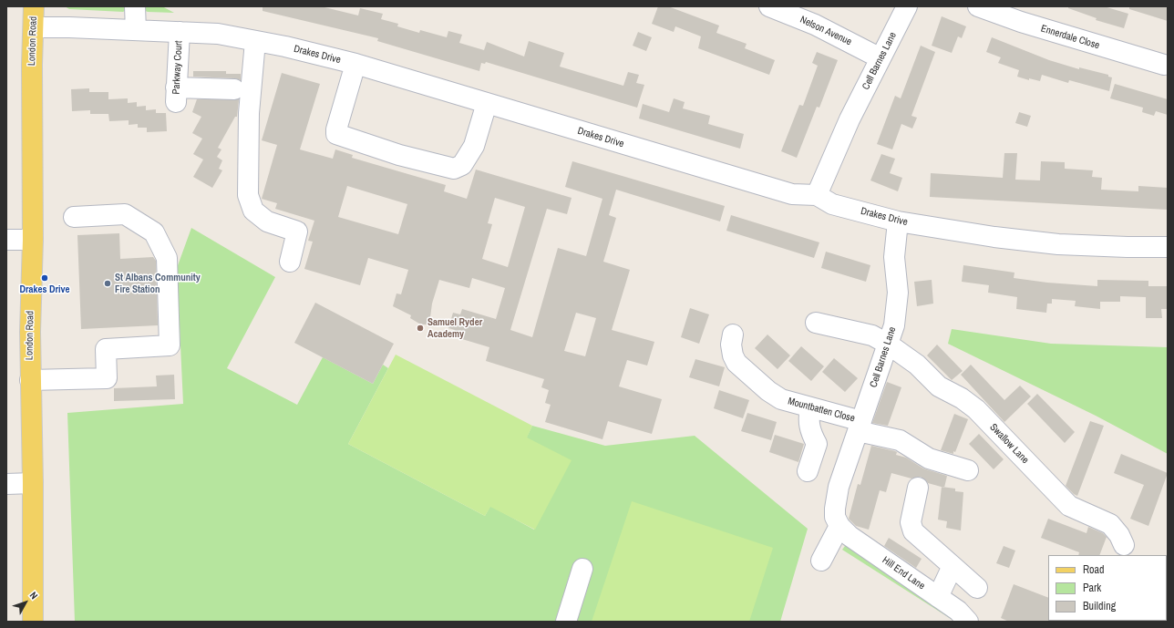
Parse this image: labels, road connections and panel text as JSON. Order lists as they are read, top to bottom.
{
  "streets": {
    "main road": ["London Road"],
    "street": [
      "Nelson Avenue",
      "Ennerdale Close",
      "Drakes Drive",
      "Cell Barnes Lane",
      "Parkway Court",
      "Mountbatten Close",
      "Swallow Lane",
      "Hill End Lane"
    ]
  },
  "crossings": [
    ["Nelson Avenue", "Cell Barnes Lane"],
    ["London Road", "Drakes Drive"],
    ["Drakes Drive", "Cell Barnes Lane"],
    ["Drakes Drive", "Parkway Court"],
    ["Cell Barnes Lane", "Mountbatten Close"],
    ["Cell Barnes Lane", "Swallow Lane"],
    ["Cell Barnes Lane", "Hill End Lane"]
  ],
  "places": ["Drakes Drive", "St Albans Community Fire Station", "Samuel Ryder Academy"],
  "legend": ["Road", "Park", "Building"],
  "north": "top right"
}
